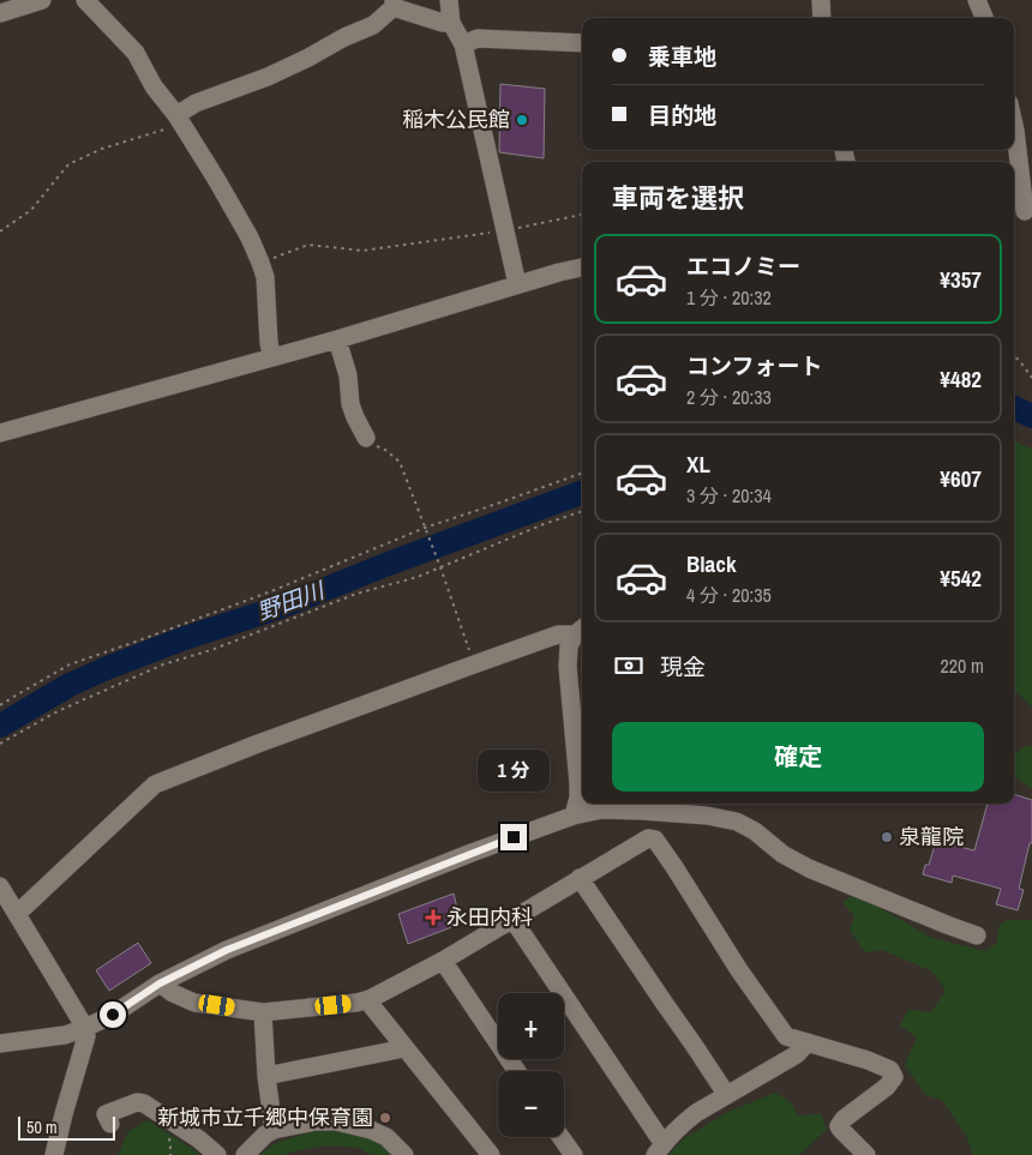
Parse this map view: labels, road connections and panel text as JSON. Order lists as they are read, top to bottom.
{
  "water": ["野田川"],
  "places": {
    "other": ["稲木公民館", "泉龍院", "新城市立千郷中保育園"],
    "health": ["永田内科"]
  },
  "scale_bar": "50 m",
  "page": {
    "banner": ["乗車地", "目的地"],
    "heading": "車両を選択",
    "list": [
      {
        "name": "エコノミー",
        "note": "1 分 · 20:32",
        "value": "¥357"
      },
      {
        "name": "コンフォート",
        "note": "2 分 · 20:33",
        "value": "¥482"
      },
      {
        "name": "XL",
        "note": "3 分 · 20:34",
        "value": "¥607"
      },
      {
        "name": "Black",
        "note": "4 分 · 20:35",
        "value": "¥542"
      }
    ],
    "pay": ["現金", "220 m"],
    "buttons": "確定",
    "bubble": "1 分",
    "map_buttons": ["+", "−"],
    "scale": "50 m"
  }
}
